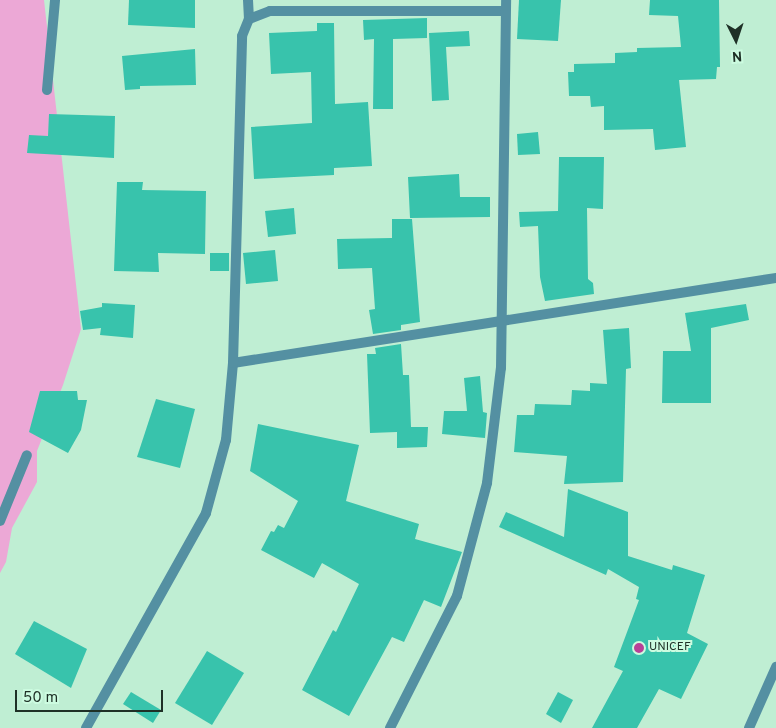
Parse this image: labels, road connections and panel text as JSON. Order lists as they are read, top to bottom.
{
  "places": ["UNICEF"],
  "scale_bar": "50 m",
  "north": "bottom"
}
